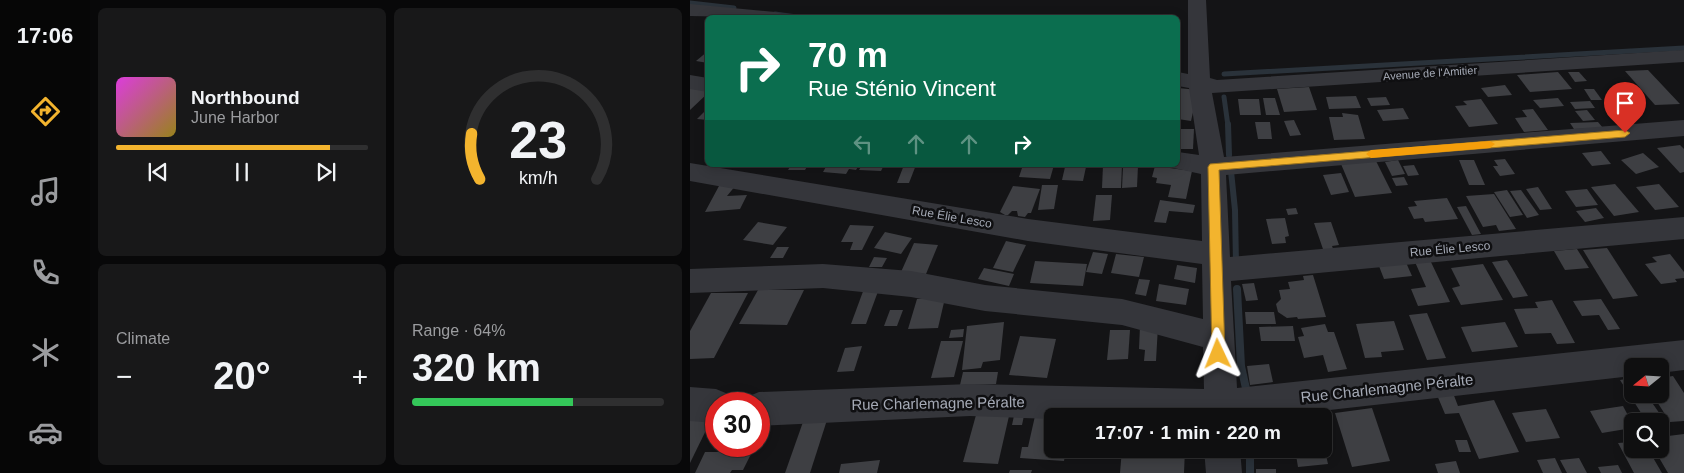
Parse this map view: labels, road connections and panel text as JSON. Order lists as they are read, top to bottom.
{
  "streets": {
    "street": ["Avenue de l'Amitier", "Rue Élie Lesco", "Rue Charlemagne Péralte"]
  },
  "north": "left",
  "page": {
    "tabs": "17:06",
    "turn": ["70 m", "Rue Sténio Vincent"],
    "song": ["Northbound", "June Harbor"],
    "tile": [
      "Climate",
      ["Range · 64%", "320 km"]
    ],
    "heat": ["−", "20°", "+"],
    "limit": "30",
    "trip": "17:07 · 1 min · 220 m",
    "gauge": ["23", "km/h"]
  }
}
